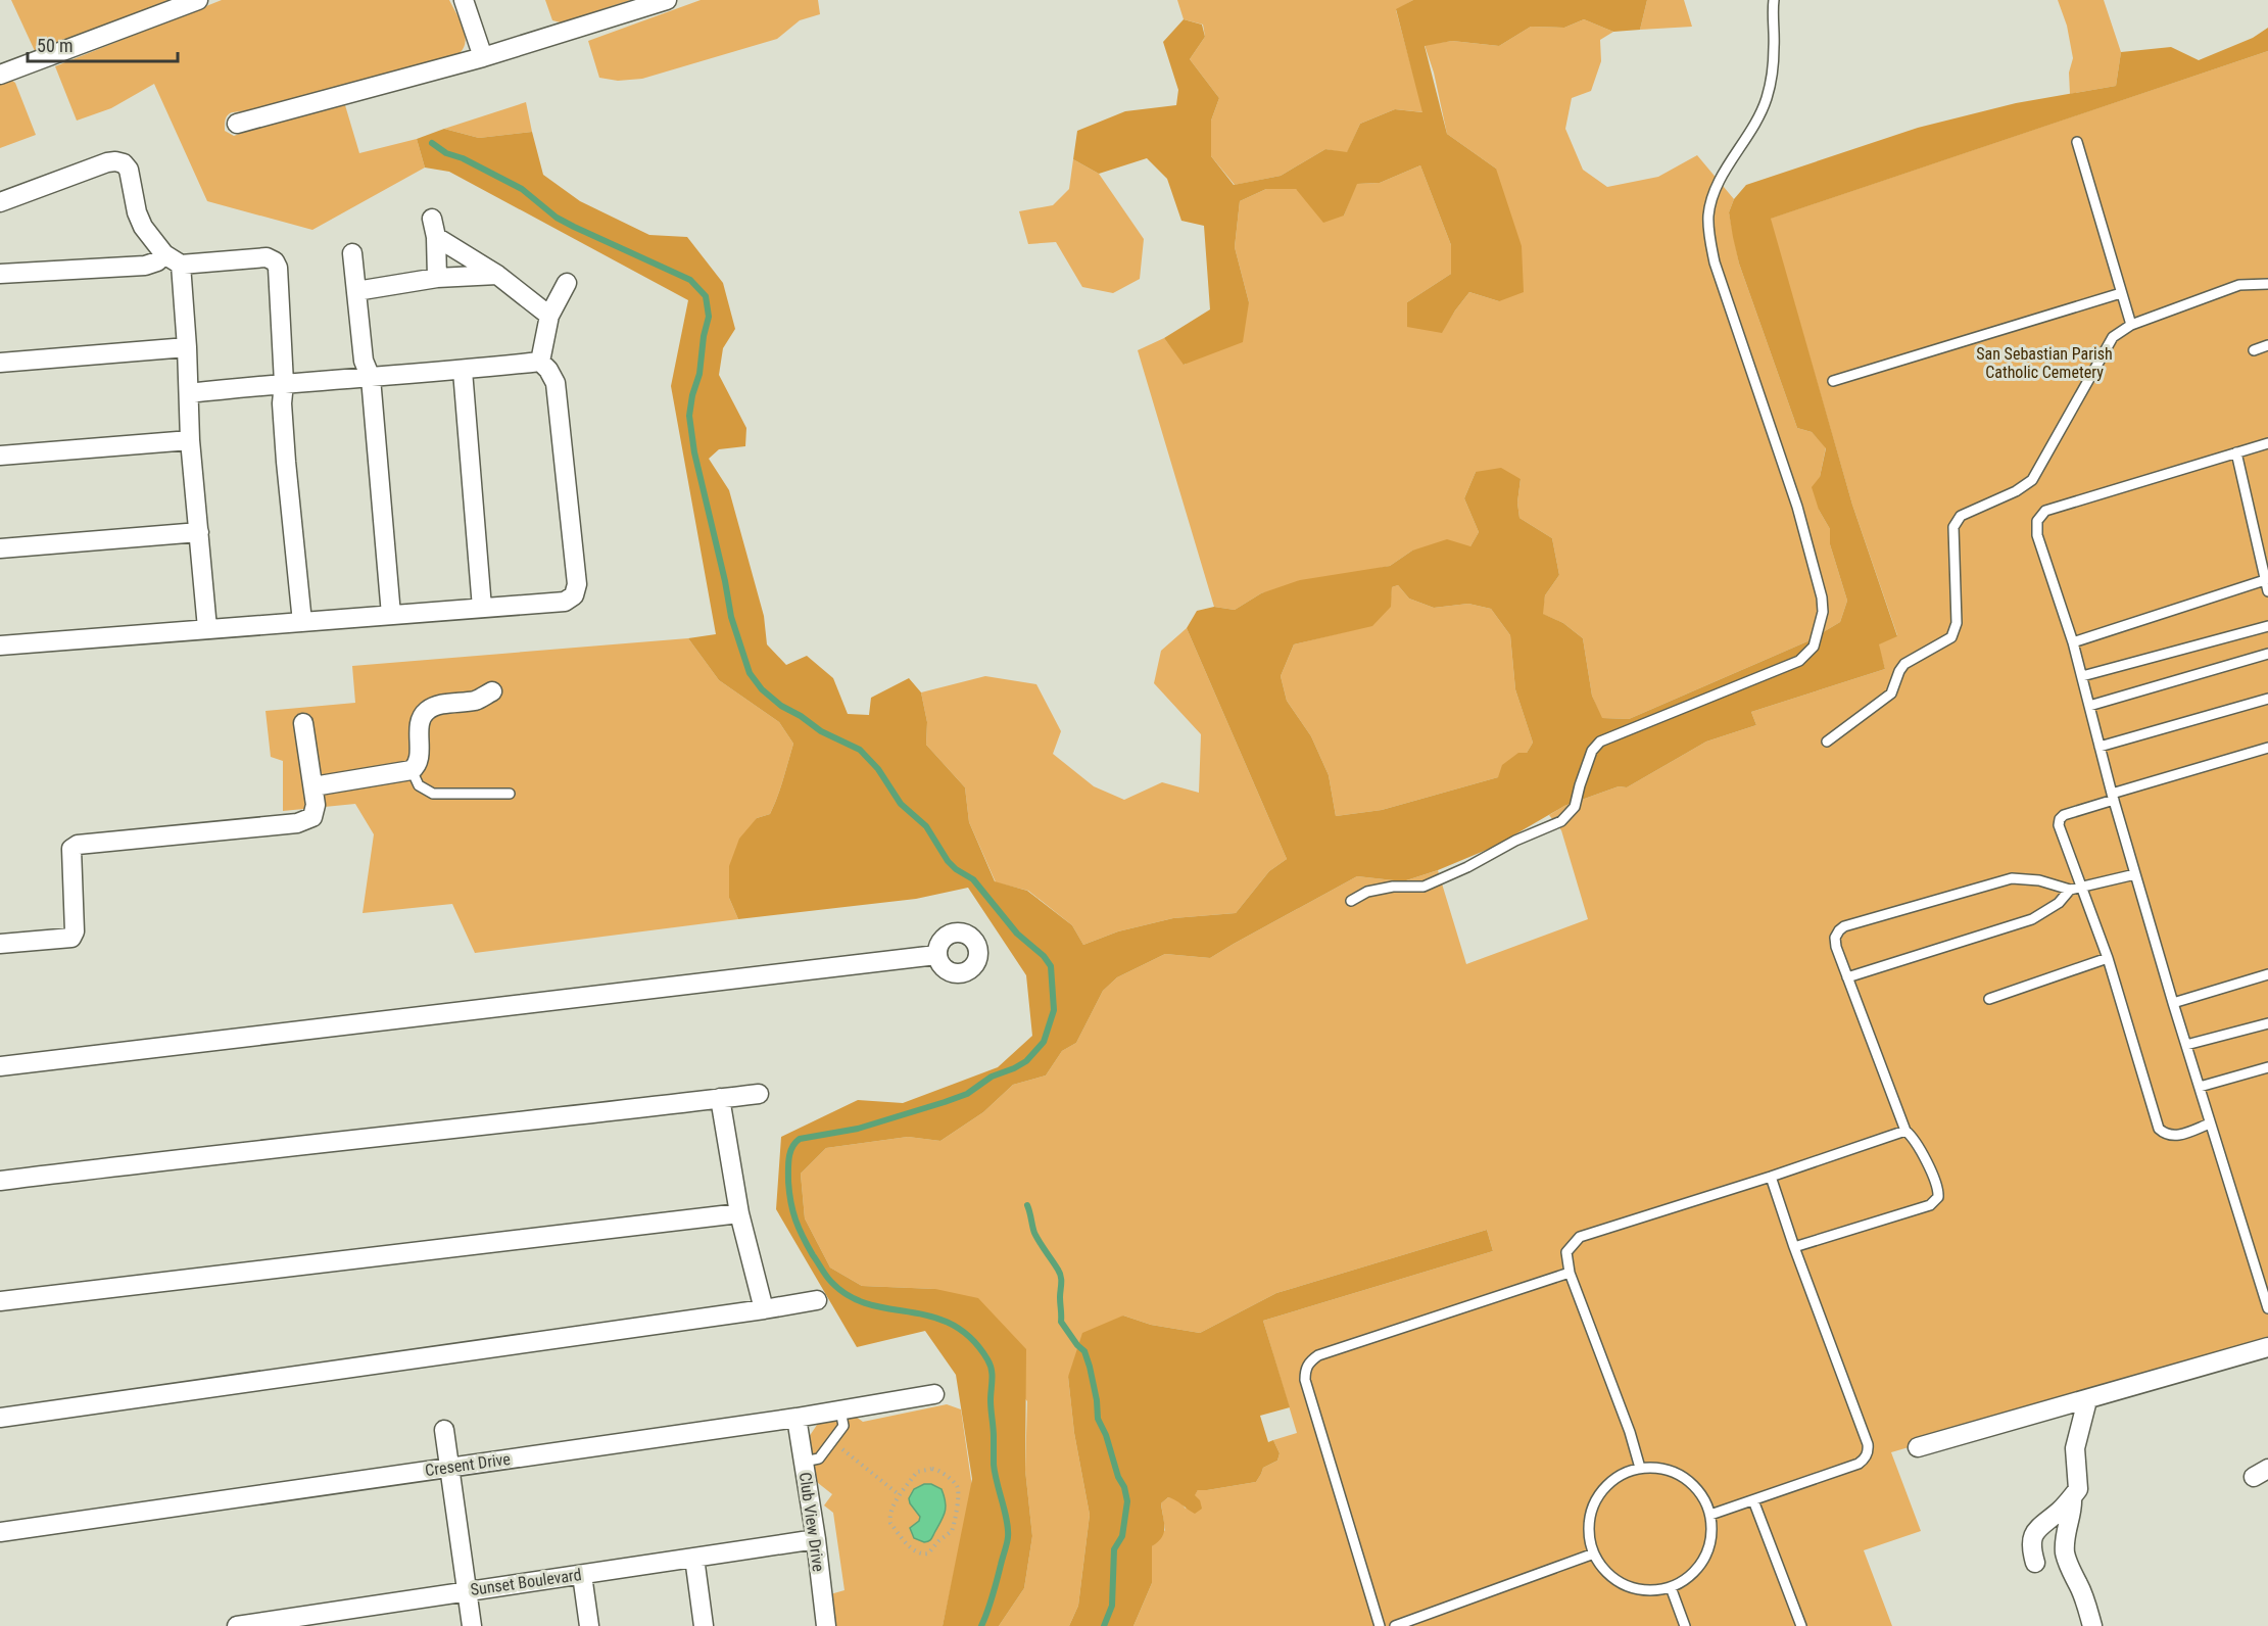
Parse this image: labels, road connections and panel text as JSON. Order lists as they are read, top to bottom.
{
  "streets": {
    "street": ["Cresent Drive", "Club View Drive", "Sunset Boulevard"]
  },
  "crossings": [
    ["Cresent Drive", "Club View Drive"],
    ["Club View Drive", "Sunset Boulevard"]
  ],
  "parks": ["San Sebastian Parish Catholic Cemetery"],
  "scale_bar": "50 m"
}
